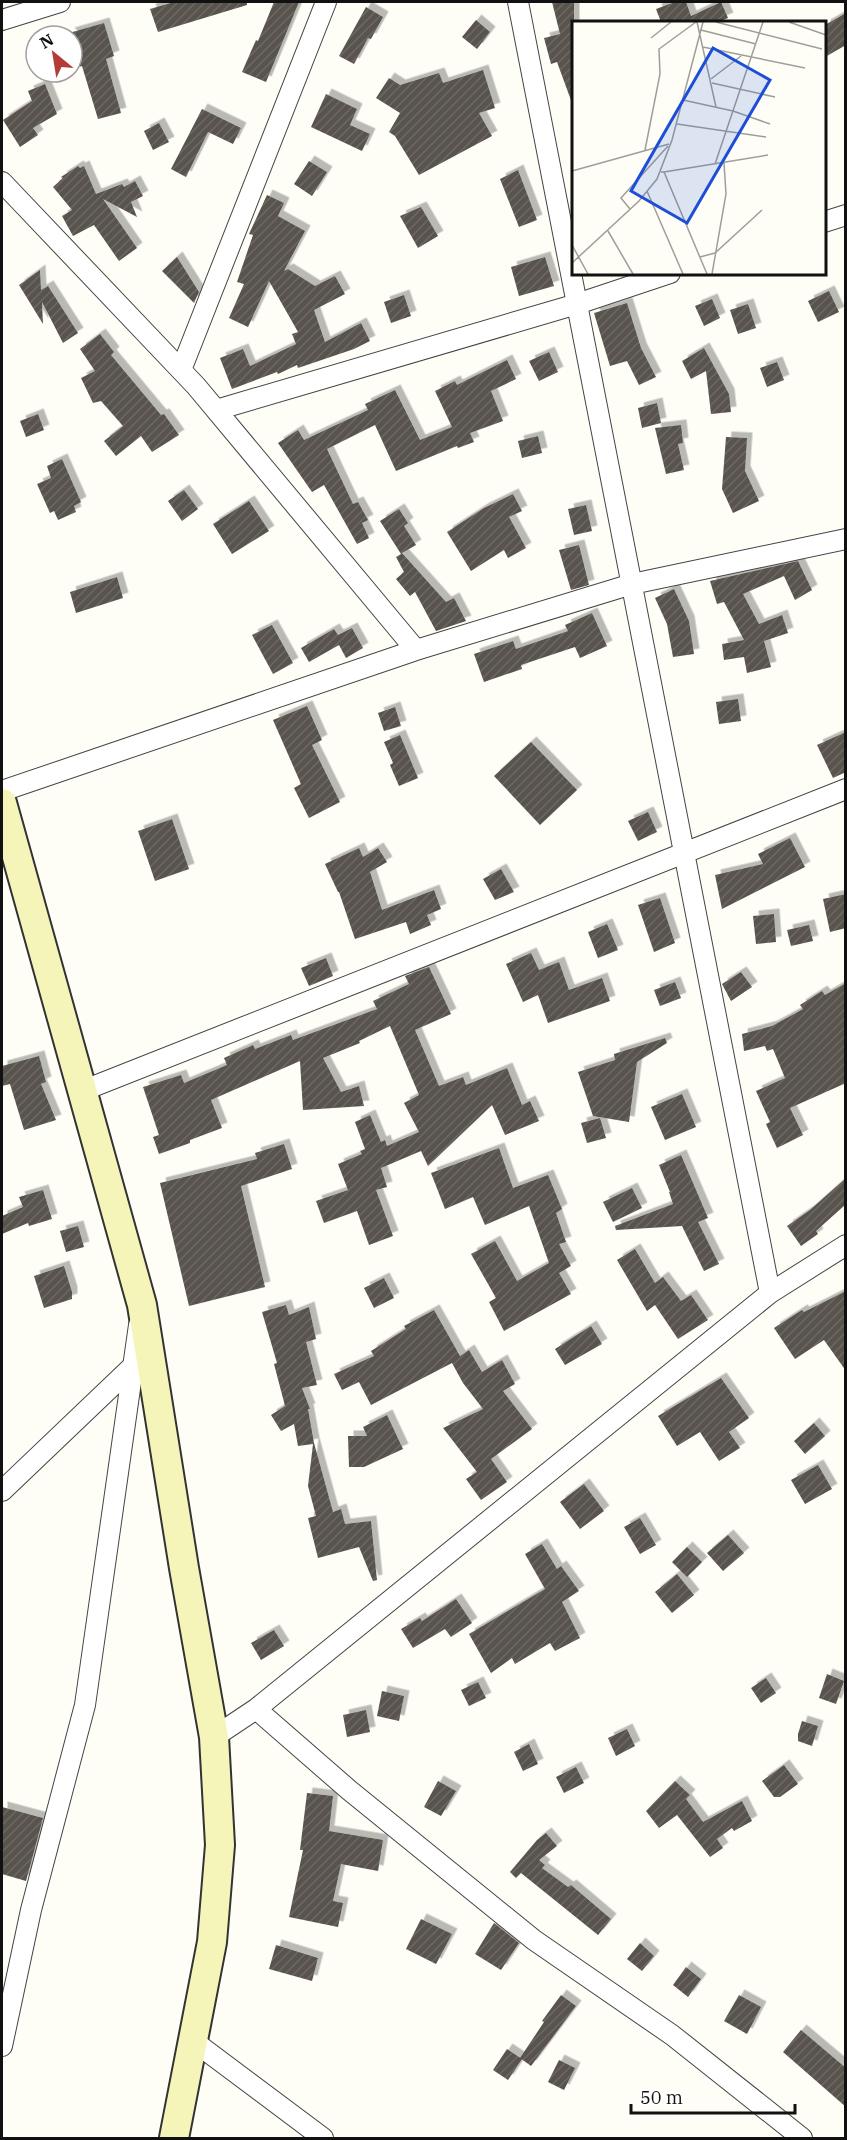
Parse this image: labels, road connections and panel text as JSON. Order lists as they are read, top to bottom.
{
  "scale_bar": "50 m",
  "north": "top left"
}
